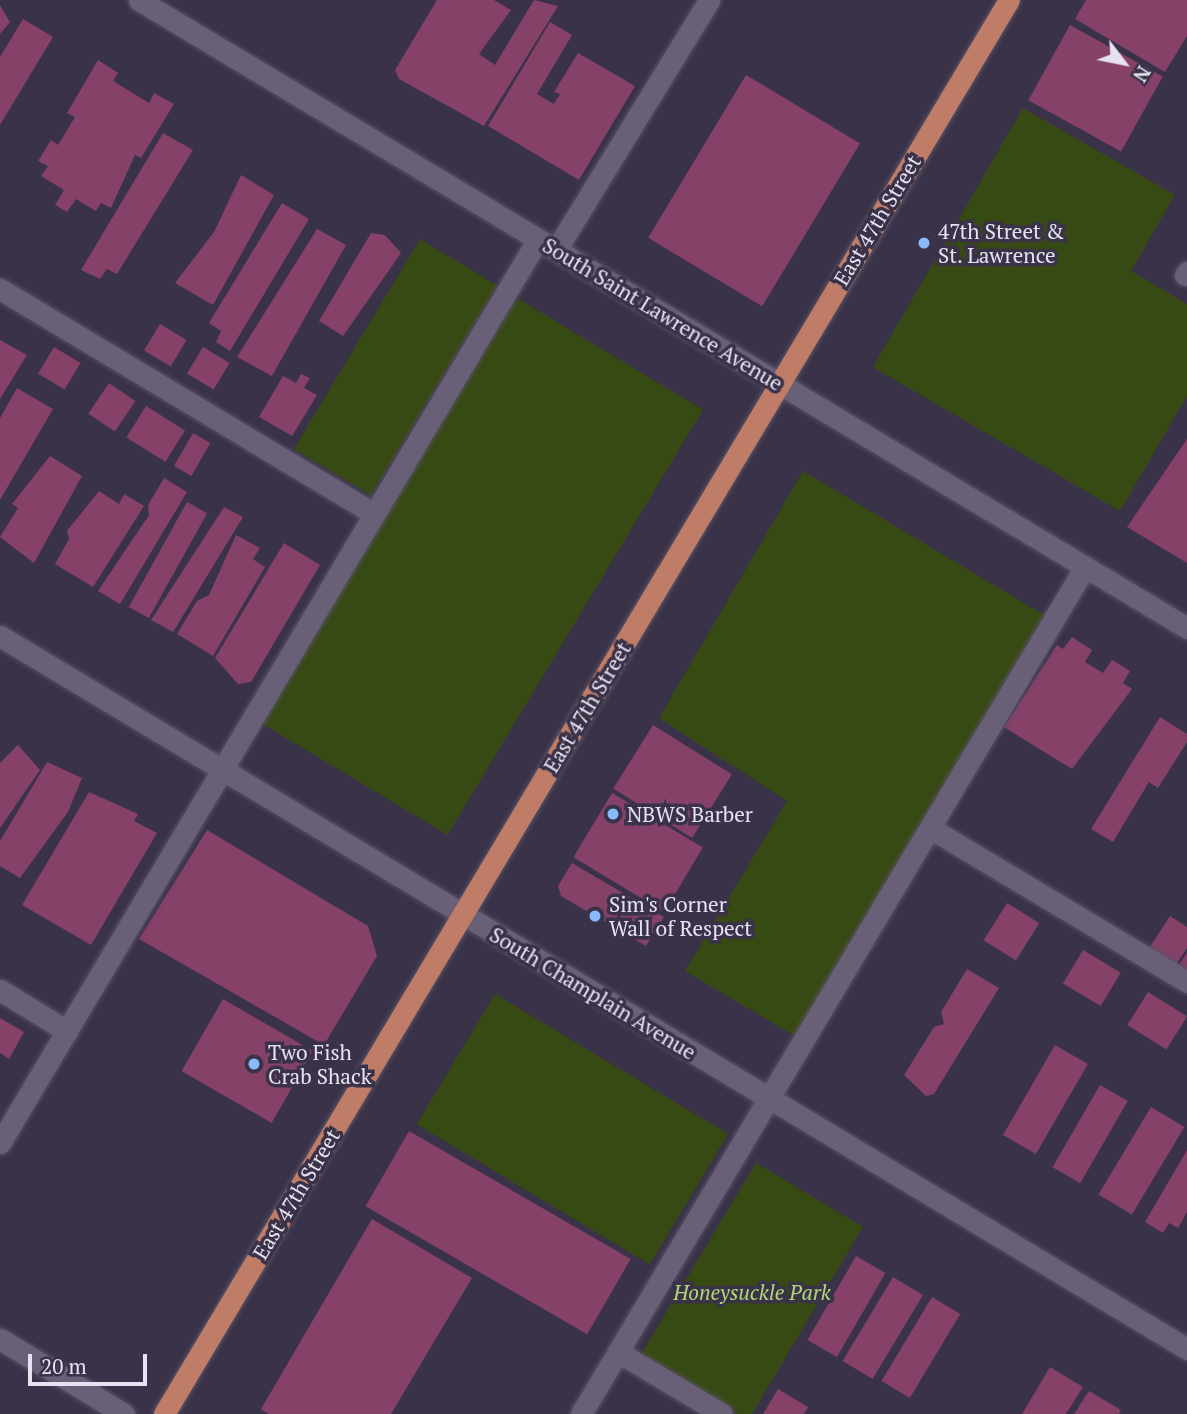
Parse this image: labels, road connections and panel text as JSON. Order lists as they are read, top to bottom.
{
  "streets": {
    "main road": ["East 47th Street"],
    "street": ["South Saint Lawrence Avenue", "South Champlain Avenue"]
  },
  "crossings": [
    ["East 47th Street", "South Saint Lawrence Avenue"],
    ["East 47th Street", "South Champlain Avenue"]
  ],
  "parks": ["Honeysuckle Park"],
  "places": [
    "47th Street & St. Lawrence",
    "NBWS Barber",
    "Sim's Corner Wall of Respect",
    "Two Fish Crab Shack"
  ],
  "scale_bar": "20 m",
  "north": "bottom right"
}
